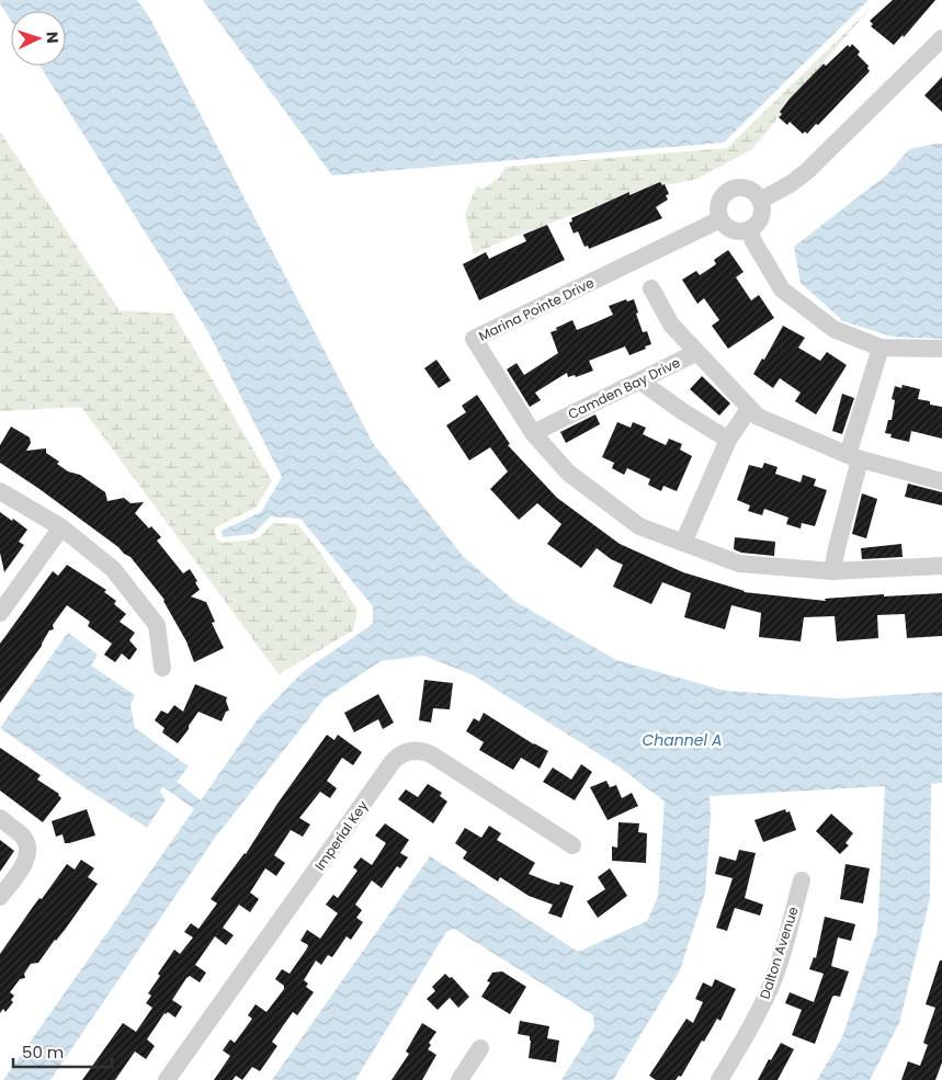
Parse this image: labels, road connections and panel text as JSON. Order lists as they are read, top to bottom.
{
  "streets": {
    "street": [
      "Marina Pointe Drive",
      "Camden Bay Drive",
      "Imperial Key",
      "Dalton Avenue"
    ]
  },
  "crossings": [
    ["Marina Pointe Drive", "Camden Bay Drive"]
  ],
  "water": ["Channel A"],
  "scale_bar": "50 m",
  "north": "right"
}
